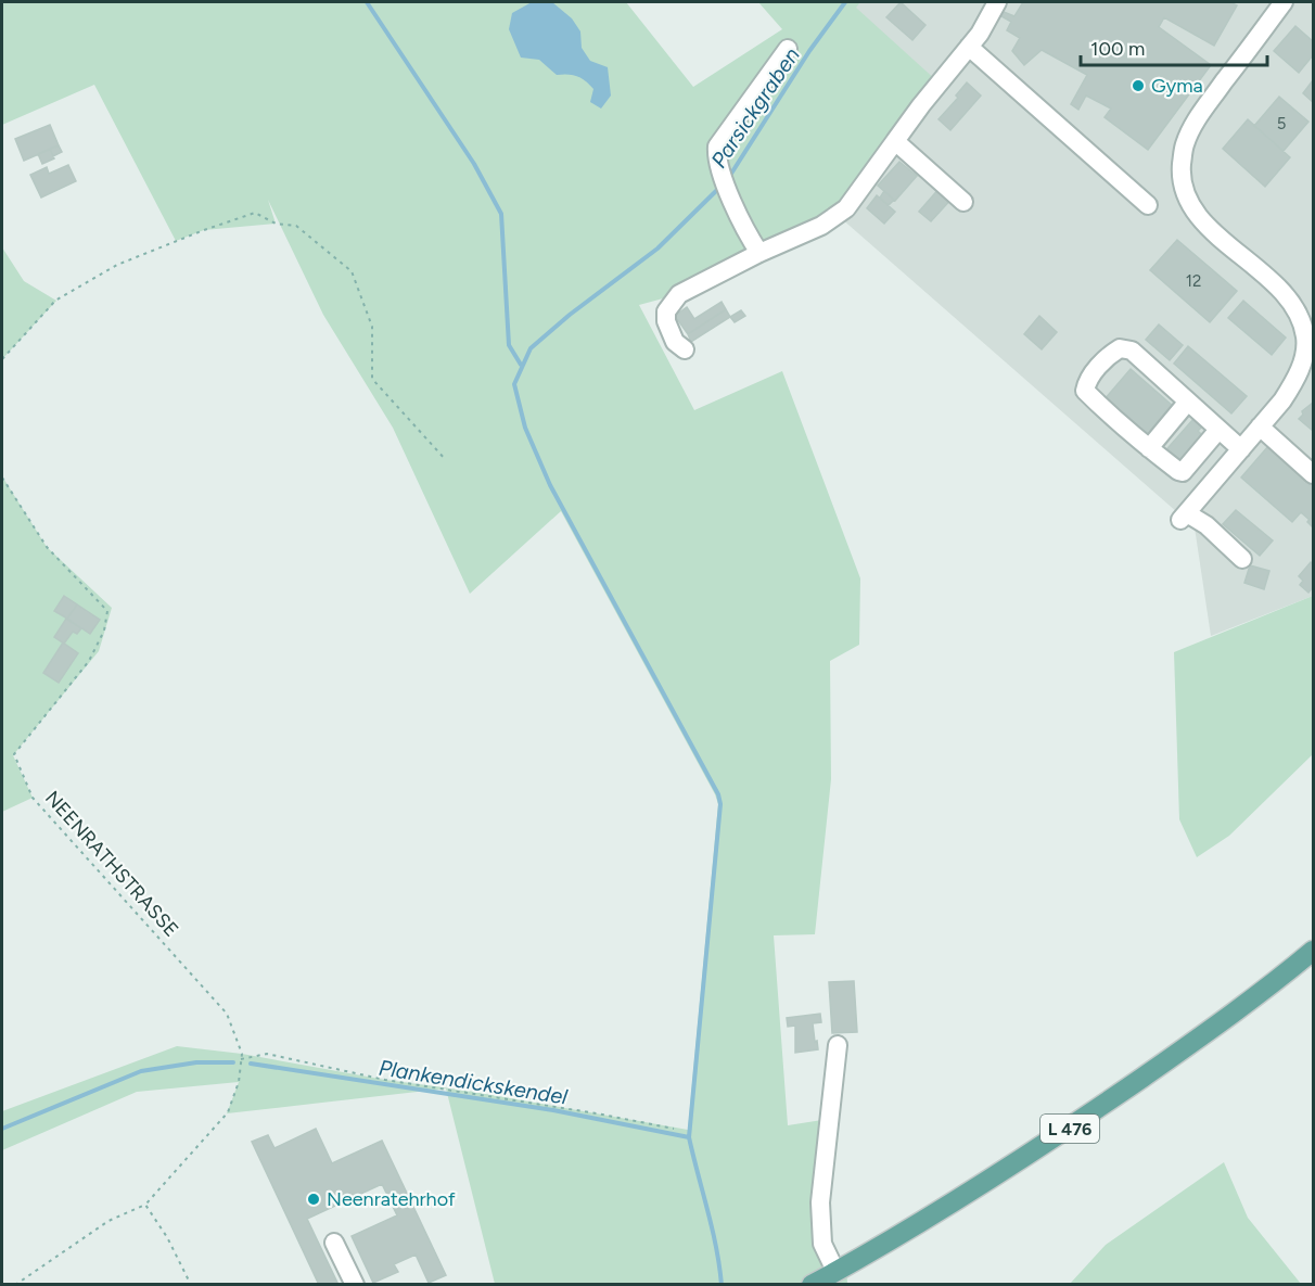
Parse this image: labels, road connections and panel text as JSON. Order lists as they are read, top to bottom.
{
  "streets": {
    "main road": ["L 476"],
    "path": ["NEENRATHSTRASSE"]
  },
  "water": ["Parsickgraben", "Plankendickskendel"],
  "places": ["Gyma", "Neenratehrhof"],
  "house_numbers": ["5", "12"],
  "scale_bar": "100 m"
}
